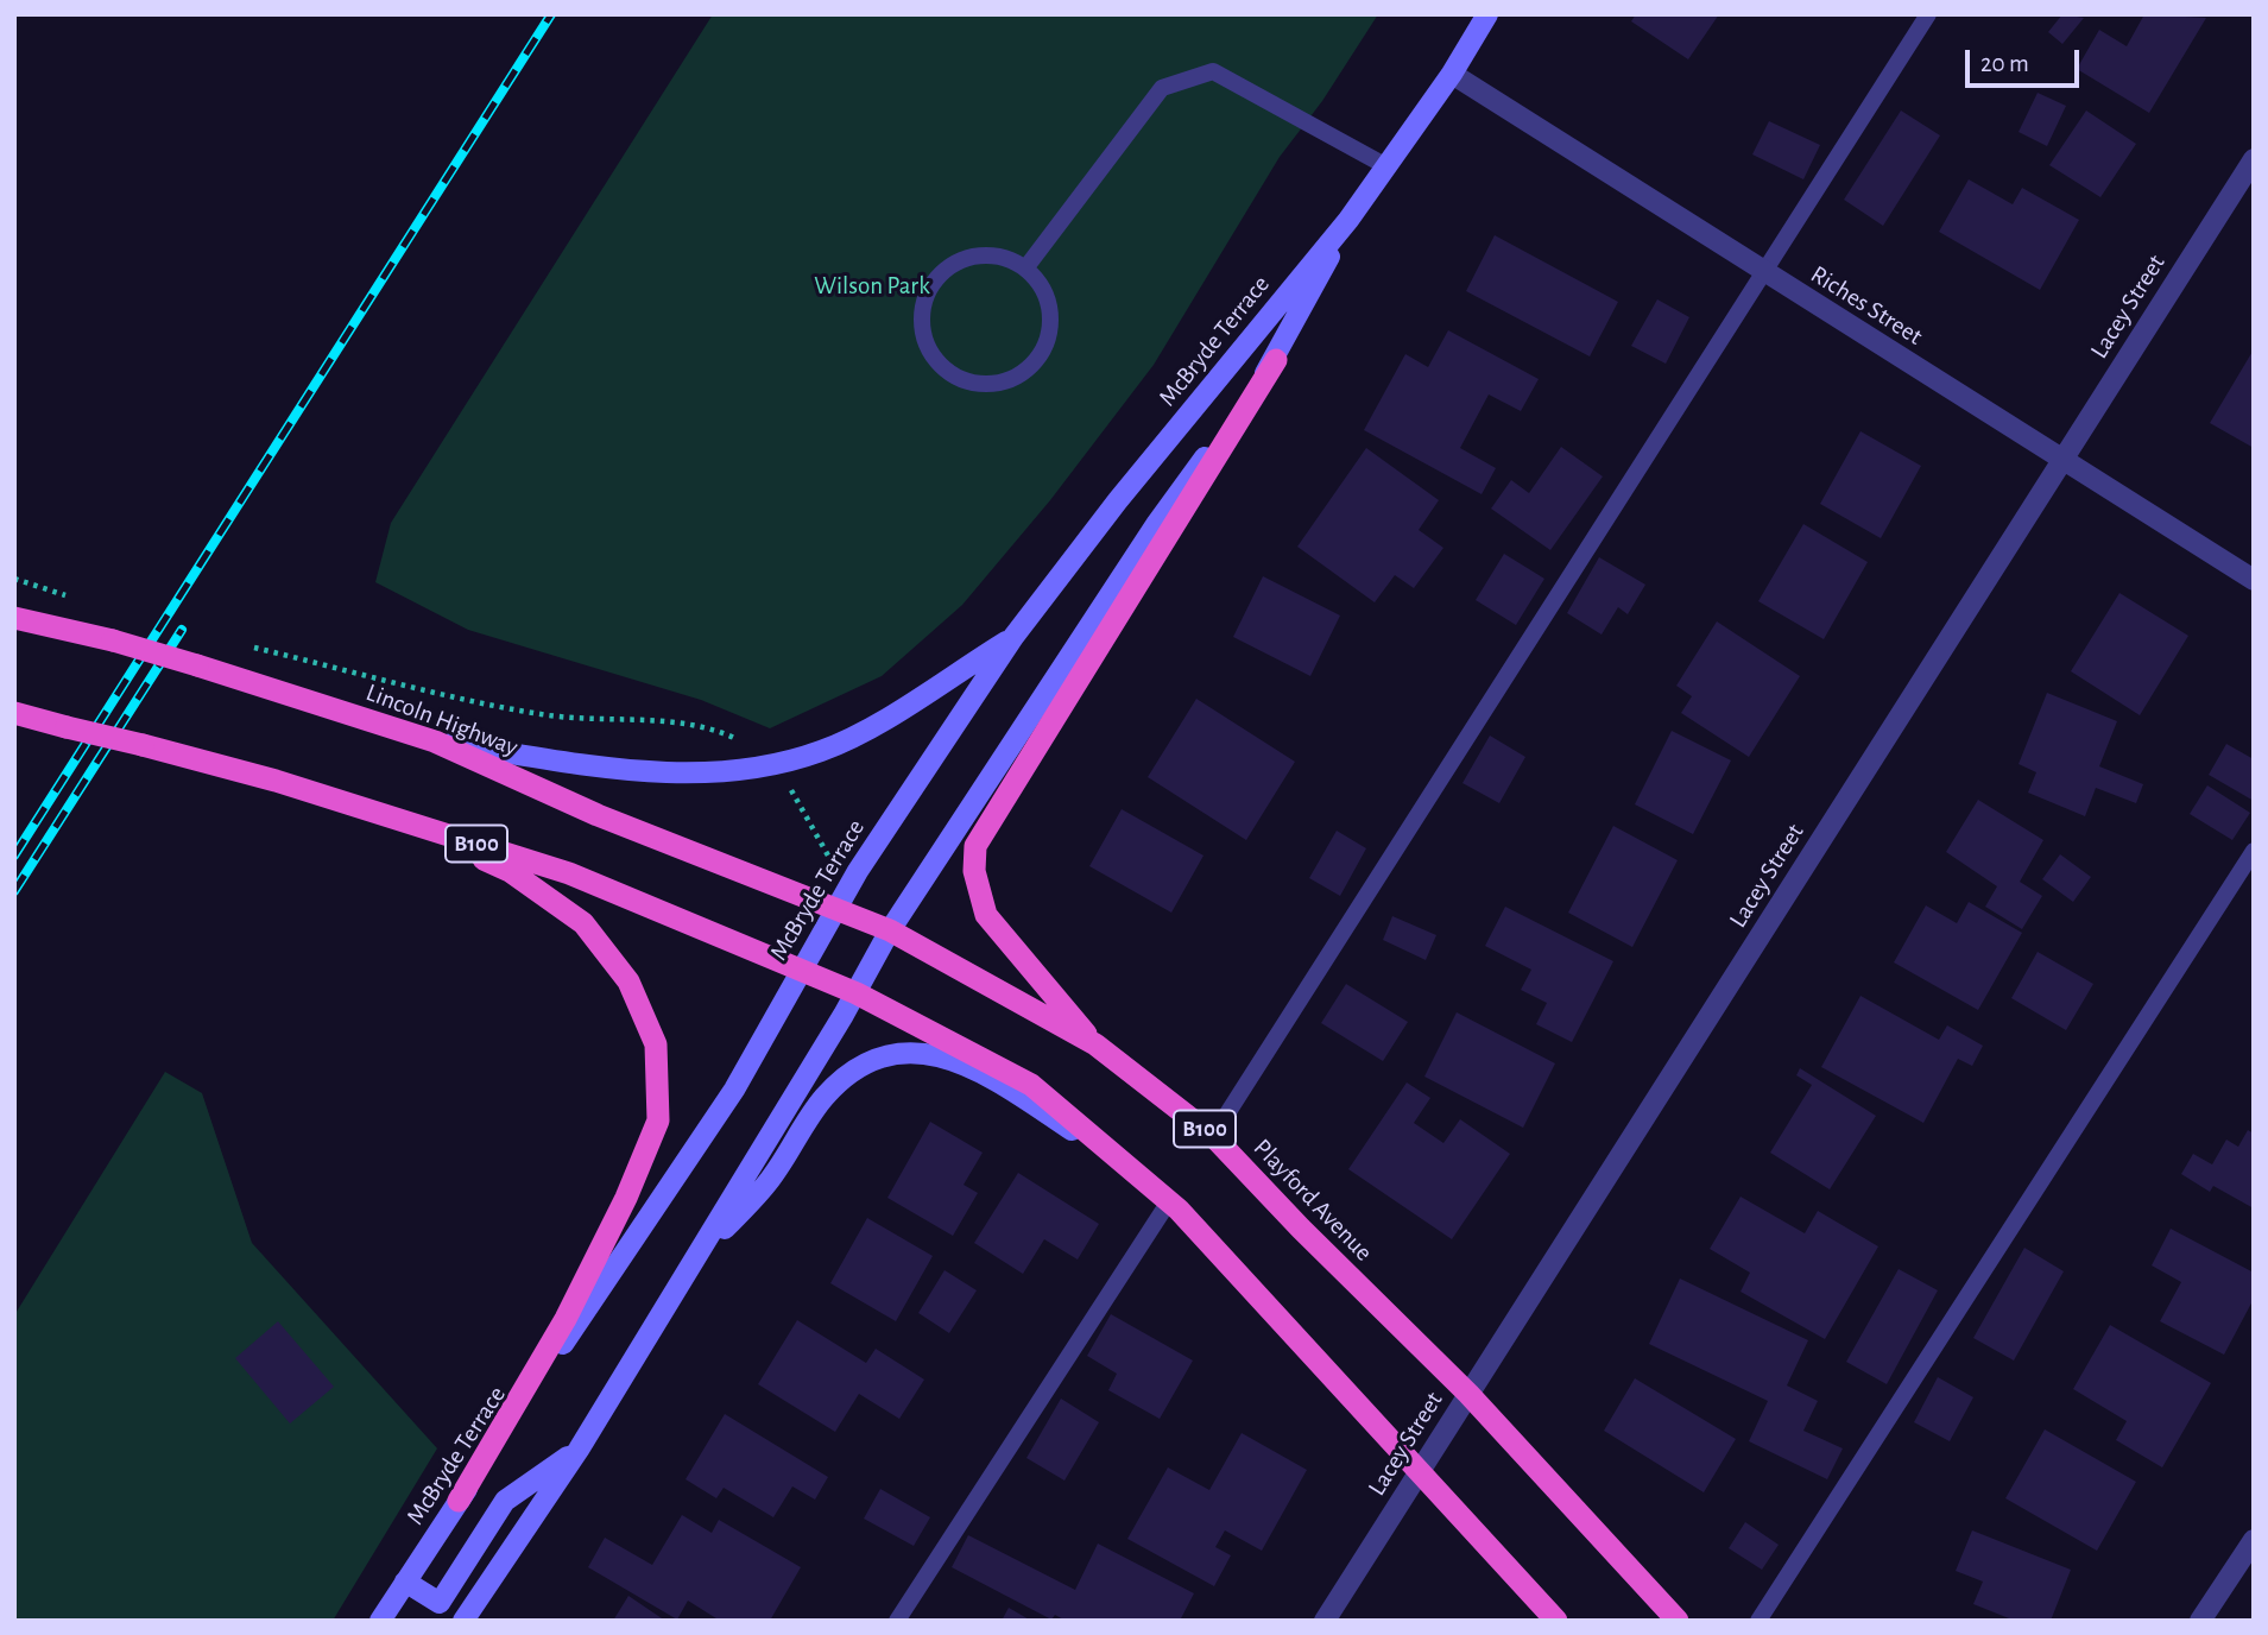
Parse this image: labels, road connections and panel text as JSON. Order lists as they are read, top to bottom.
{
  "streets": {
    "highway": ["Lincoln Highway", "B100", "Playford Avenue"],
    "main road": ["McBryde Terrace"],
    "street": ["Riches Street", "Lacey Street"]
  },
  "crossings": [
    ["Riches Street", "Lacey Street"],
    ["Riches Street", "McBryde Terrace"],
    ["Lacey Street", "B100"],
    ["Lacey Street", "Playford Avenue"],
    ["McBryde Terrace", "Lincoln Highway"],
    ["McBryde Terrace", "B100"],
    ["McBryde Terrace", "Playford Avenue"],
    ["Lincoln Highway", "Playford Avenue"]
  ],
  "parks": ["Wilson Park"],
  "scale_bar": "20 m"
}
